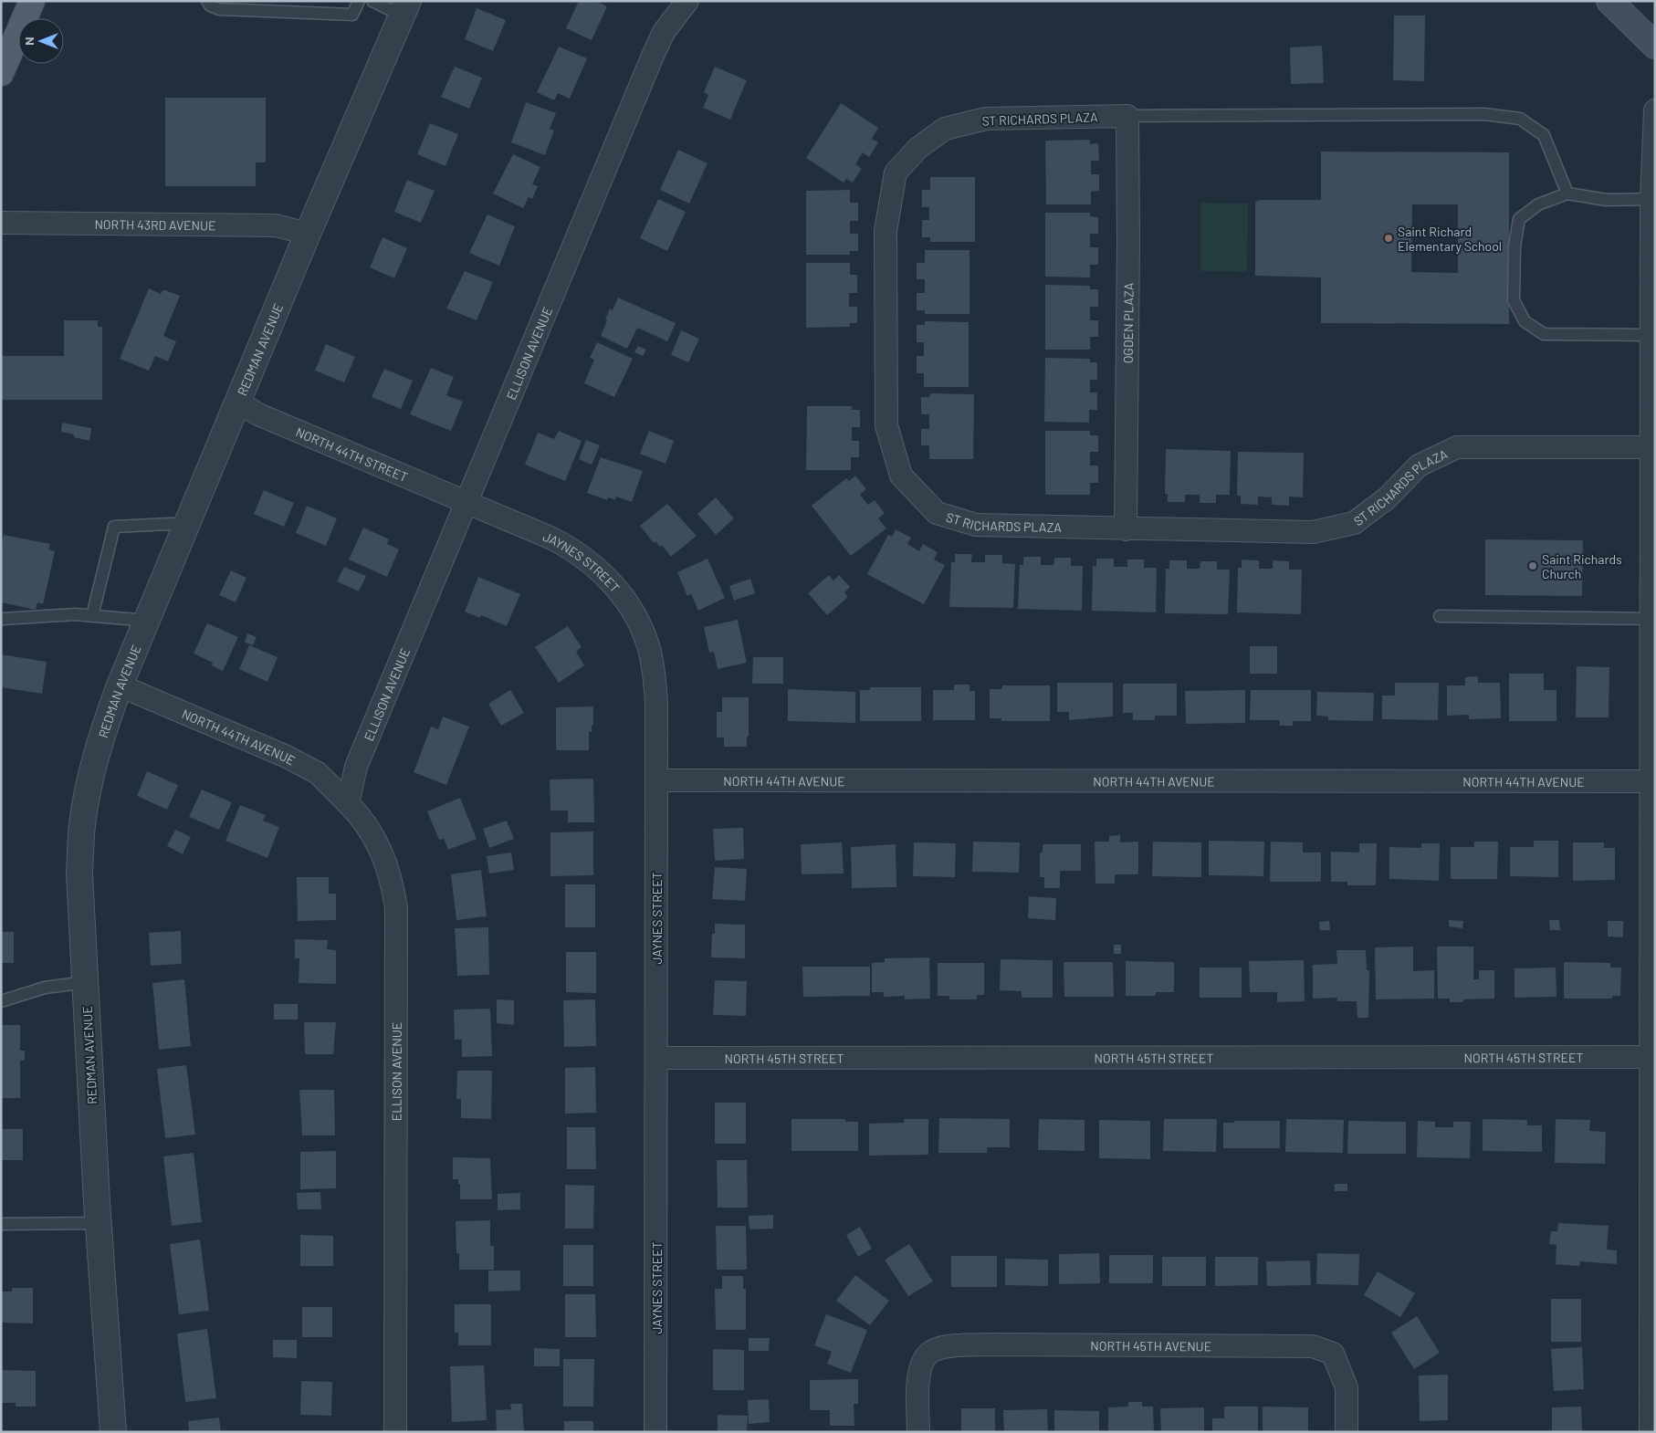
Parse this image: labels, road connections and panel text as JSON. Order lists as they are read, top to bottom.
{
  "streets": {
    "street": [
      "ST RICHARDS PLAZA",
      "NORTH 43RD AVENUE",
      "OGDEN PLAZA",
      "REDMAN AVENUE",
      "ELLISON AVENUE",
      "NORTH 44TH STREET",
      "JAYNES STREET",
      "NORTH 44TH AVENUE",
      "NORTH 45TH STREET",
      "NORTH 45TH AVENUE"
    ]
  },
  "crossings": [
    ["ST RICHARDS PLAZA", "OGDEN PLAZA"],
    ["NORTH 43RD AVENUE", "REDMAN AVENUE"],
    ["REDMAN AVENUE", "NORTH 44TH STREET"],
    ["REDMAN AVENUE", "NORTH 44TH AVENUE"],
    ["ELLISON AVENUE", "NORTH 44TH STREET"],
    ["ELLISON AVENUE", "JAYNES STREET"],
    ["ELLISON AVENUE", "NORTH 44TH AVENUE"],
    ["NORTH 44TH STREET", "JAYNES STREET"],
    ["JAYNES STREET", "NORTH 44TH AVENUE"],
    ["JAYNES STREET", "NORTH 45TH STREET"]
  ],
  "places": ["Saint Richard Elementary School", "Saint Richards Church"],
  "north": "left"
}
